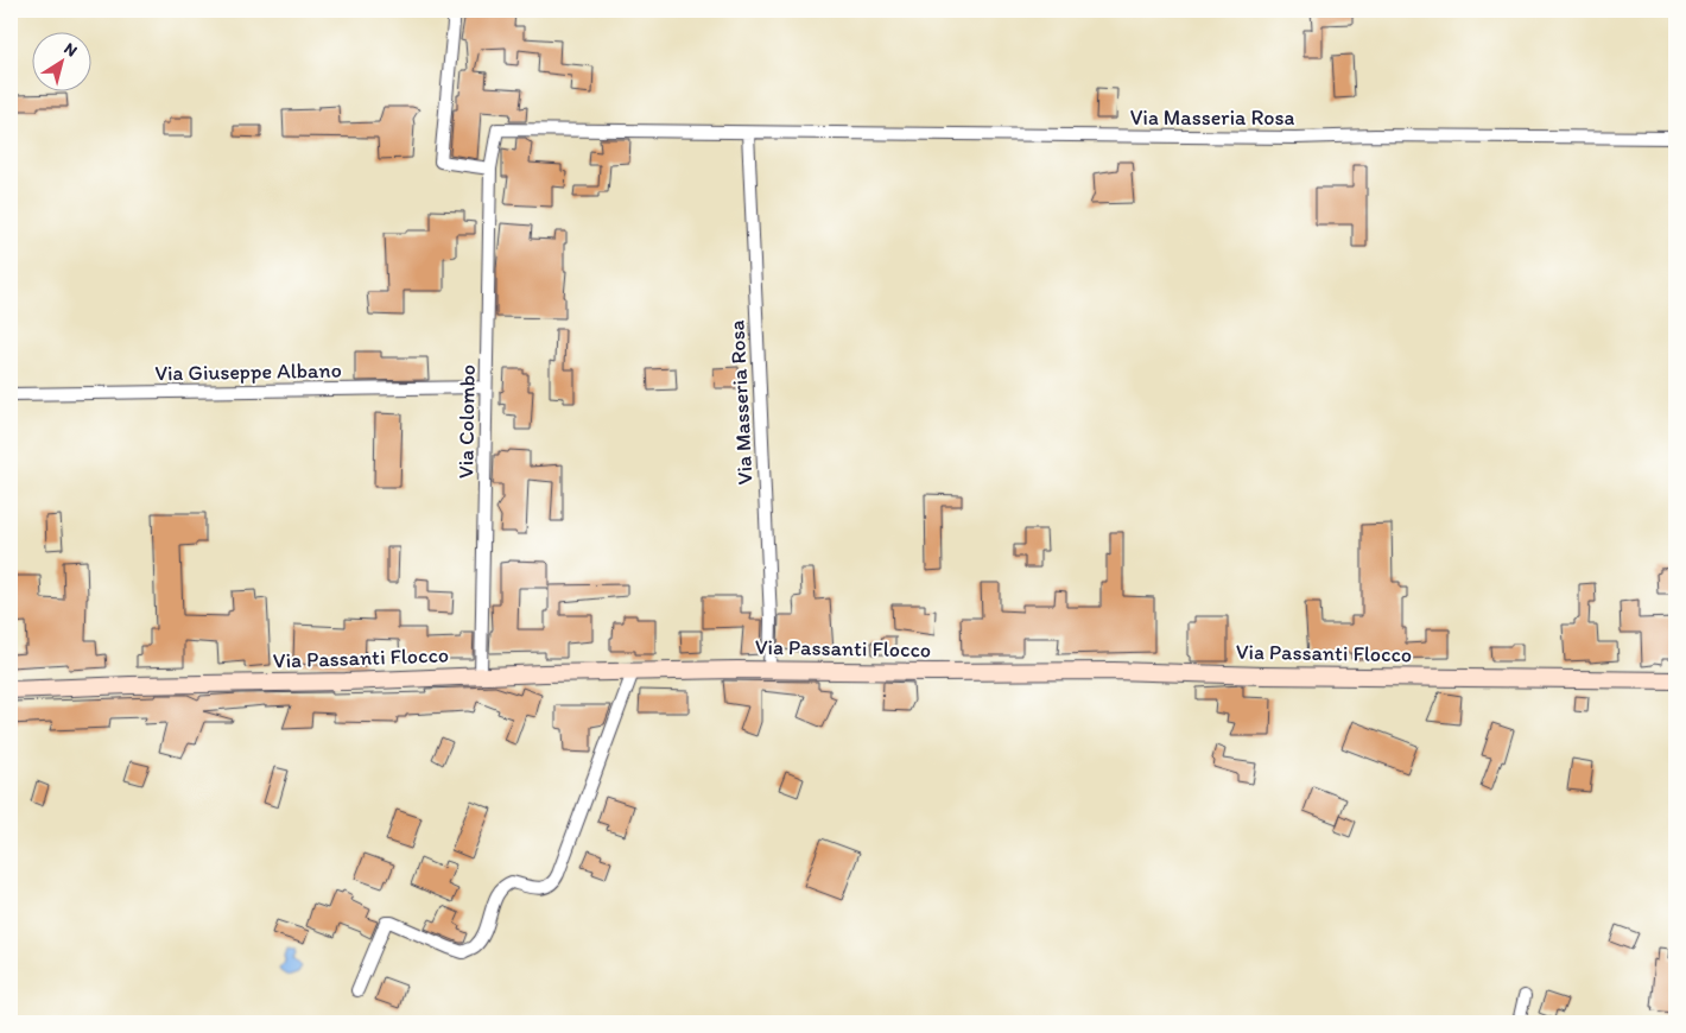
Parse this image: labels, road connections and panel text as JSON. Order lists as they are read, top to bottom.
{
  "streets": {
    "main road": ["Via Passanti Flocco"],
    "street": ["Via Masseria Rosa", "Via Giuseppe Albano", "Via Colombo"]
  },
  "crossings": [
    ["Via Masseria Rosa", "Via Colombo"],
    ["Via Masseria Rosa", "Via Passanti Flocco"],
    ["Via Giuseppe Albano", "Via Colombo"],
    ["Via Colombo", "Via Passanti Flocco"]
  ],
  "north": "top right"
}
